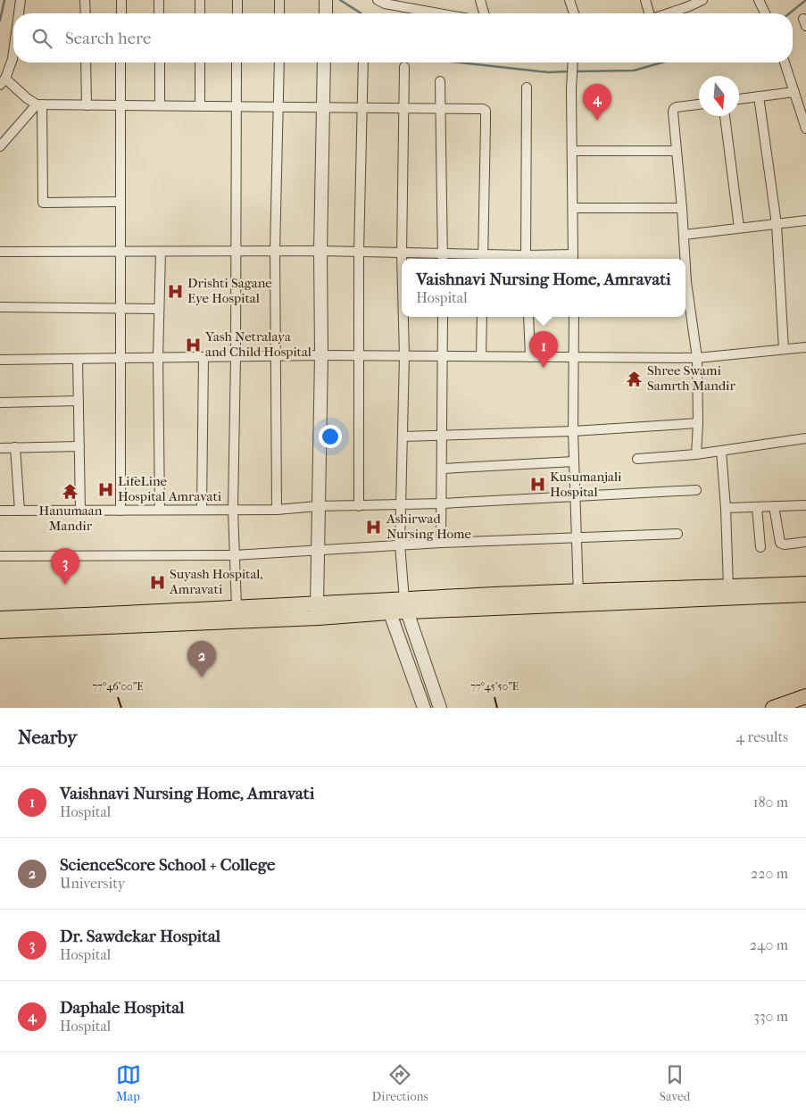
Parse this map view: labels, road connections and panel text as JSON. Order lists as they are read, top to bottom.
{
  "places": {
    "hospital": [
      "Drishti Sagane Eye Hospital",
      "Yash Netralaya and Child Hospital",
      "Kusumanjali Hospital",
      "LifeLine Hospital Amravati",
      "Ashirwad Nursing Home",
      "Suyash Hospital, Amravati"
    ],
    "temple": ["Shree Swami Samrth Mandir", "Hanumaan Mandir"]
  },
  "north": "bottom",
  "page": {
    "search": "Search here",
    "pins": [
      "4",
      "1",
      "3",
      "2"
    ],
    "popup": ["Vaishnavi Nursing Home, Amravati", "Hospital"],
    "heading": ["Nearby", "4 results"],
    "list": [
      {
        "mark": "1",
        "name": "Vaishnavi Nursing Home, Amravati",
        "note": "Hospital",
        "value": "180 m"
      },
      {
        "mark": "2",
        "name": "ScienceScore School + College",
        "note": "University",
        "value": "220 m"
      },
      {
        "mark": "3",
        "name": "Dr. Sawdekar Hospital",
        "note": "Hospital",
        "value": "240 m"
      },
      {
        "mark": "4",
        "name": "Daphale Hospital",
        "note": "Hospital",
        "value": "330 m"
      }
    ],
    "nav": ["Map", "Directions", "Saved"]
  },
  "coordinates": ["77°46'00\"E", "77°45'50\"E"]
}
